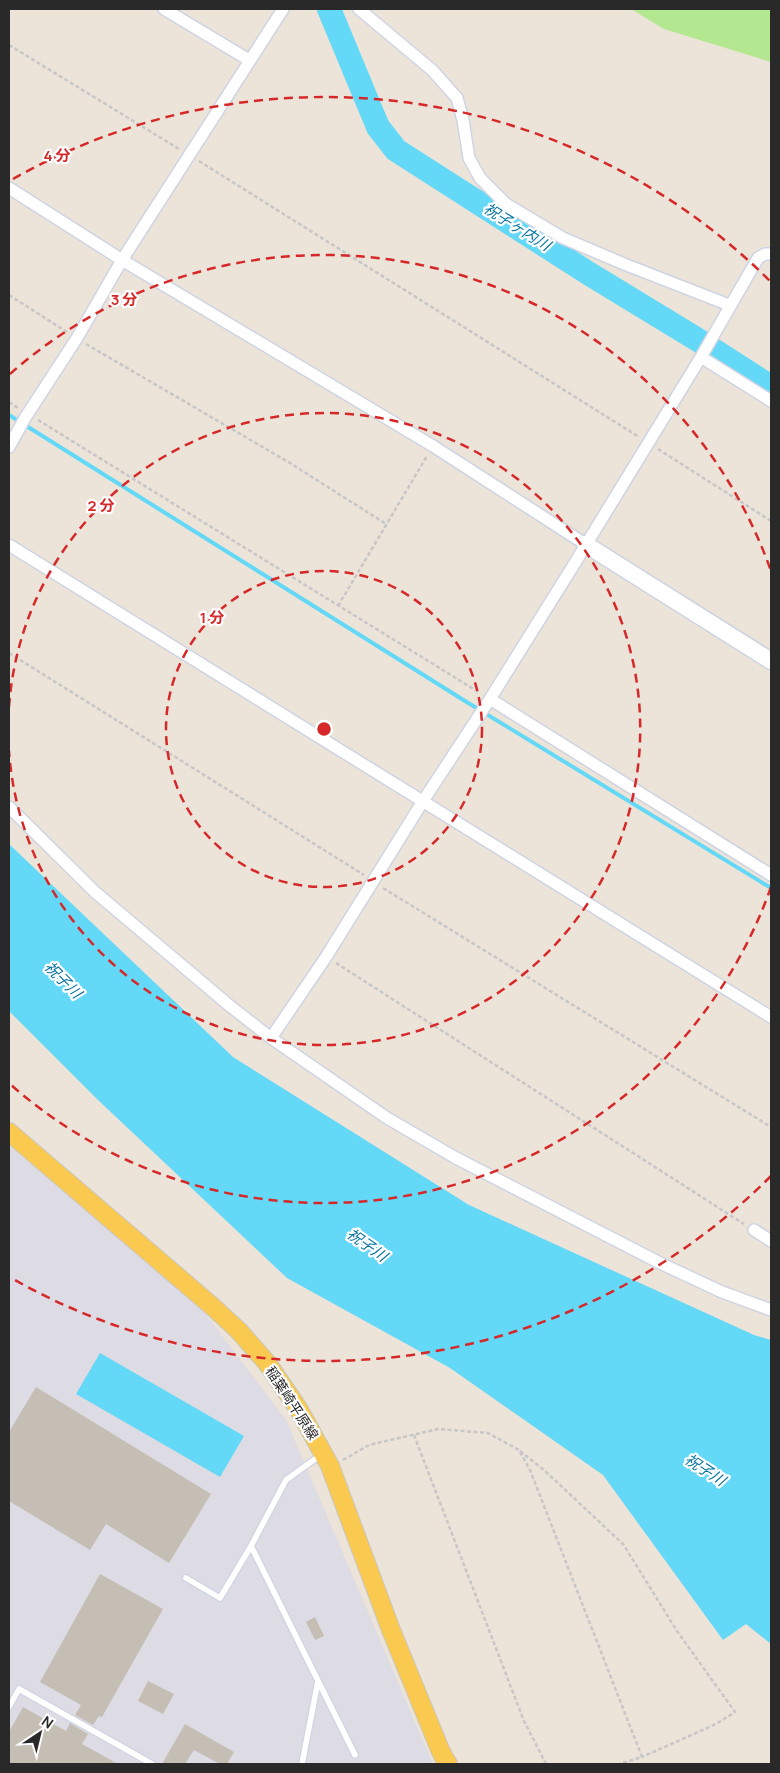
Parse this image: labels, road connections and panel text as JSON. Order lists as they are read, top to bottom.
{
  "streets": {
    "main road": ["稲葉崎平原線"]
  },
  "water": ["祝子ヶ内川", "祝子川"],
  "north": "top right",
  "rings": [
    "4 分",
    "3 分",
    "2 分",
    "1 分"
  ]
}
